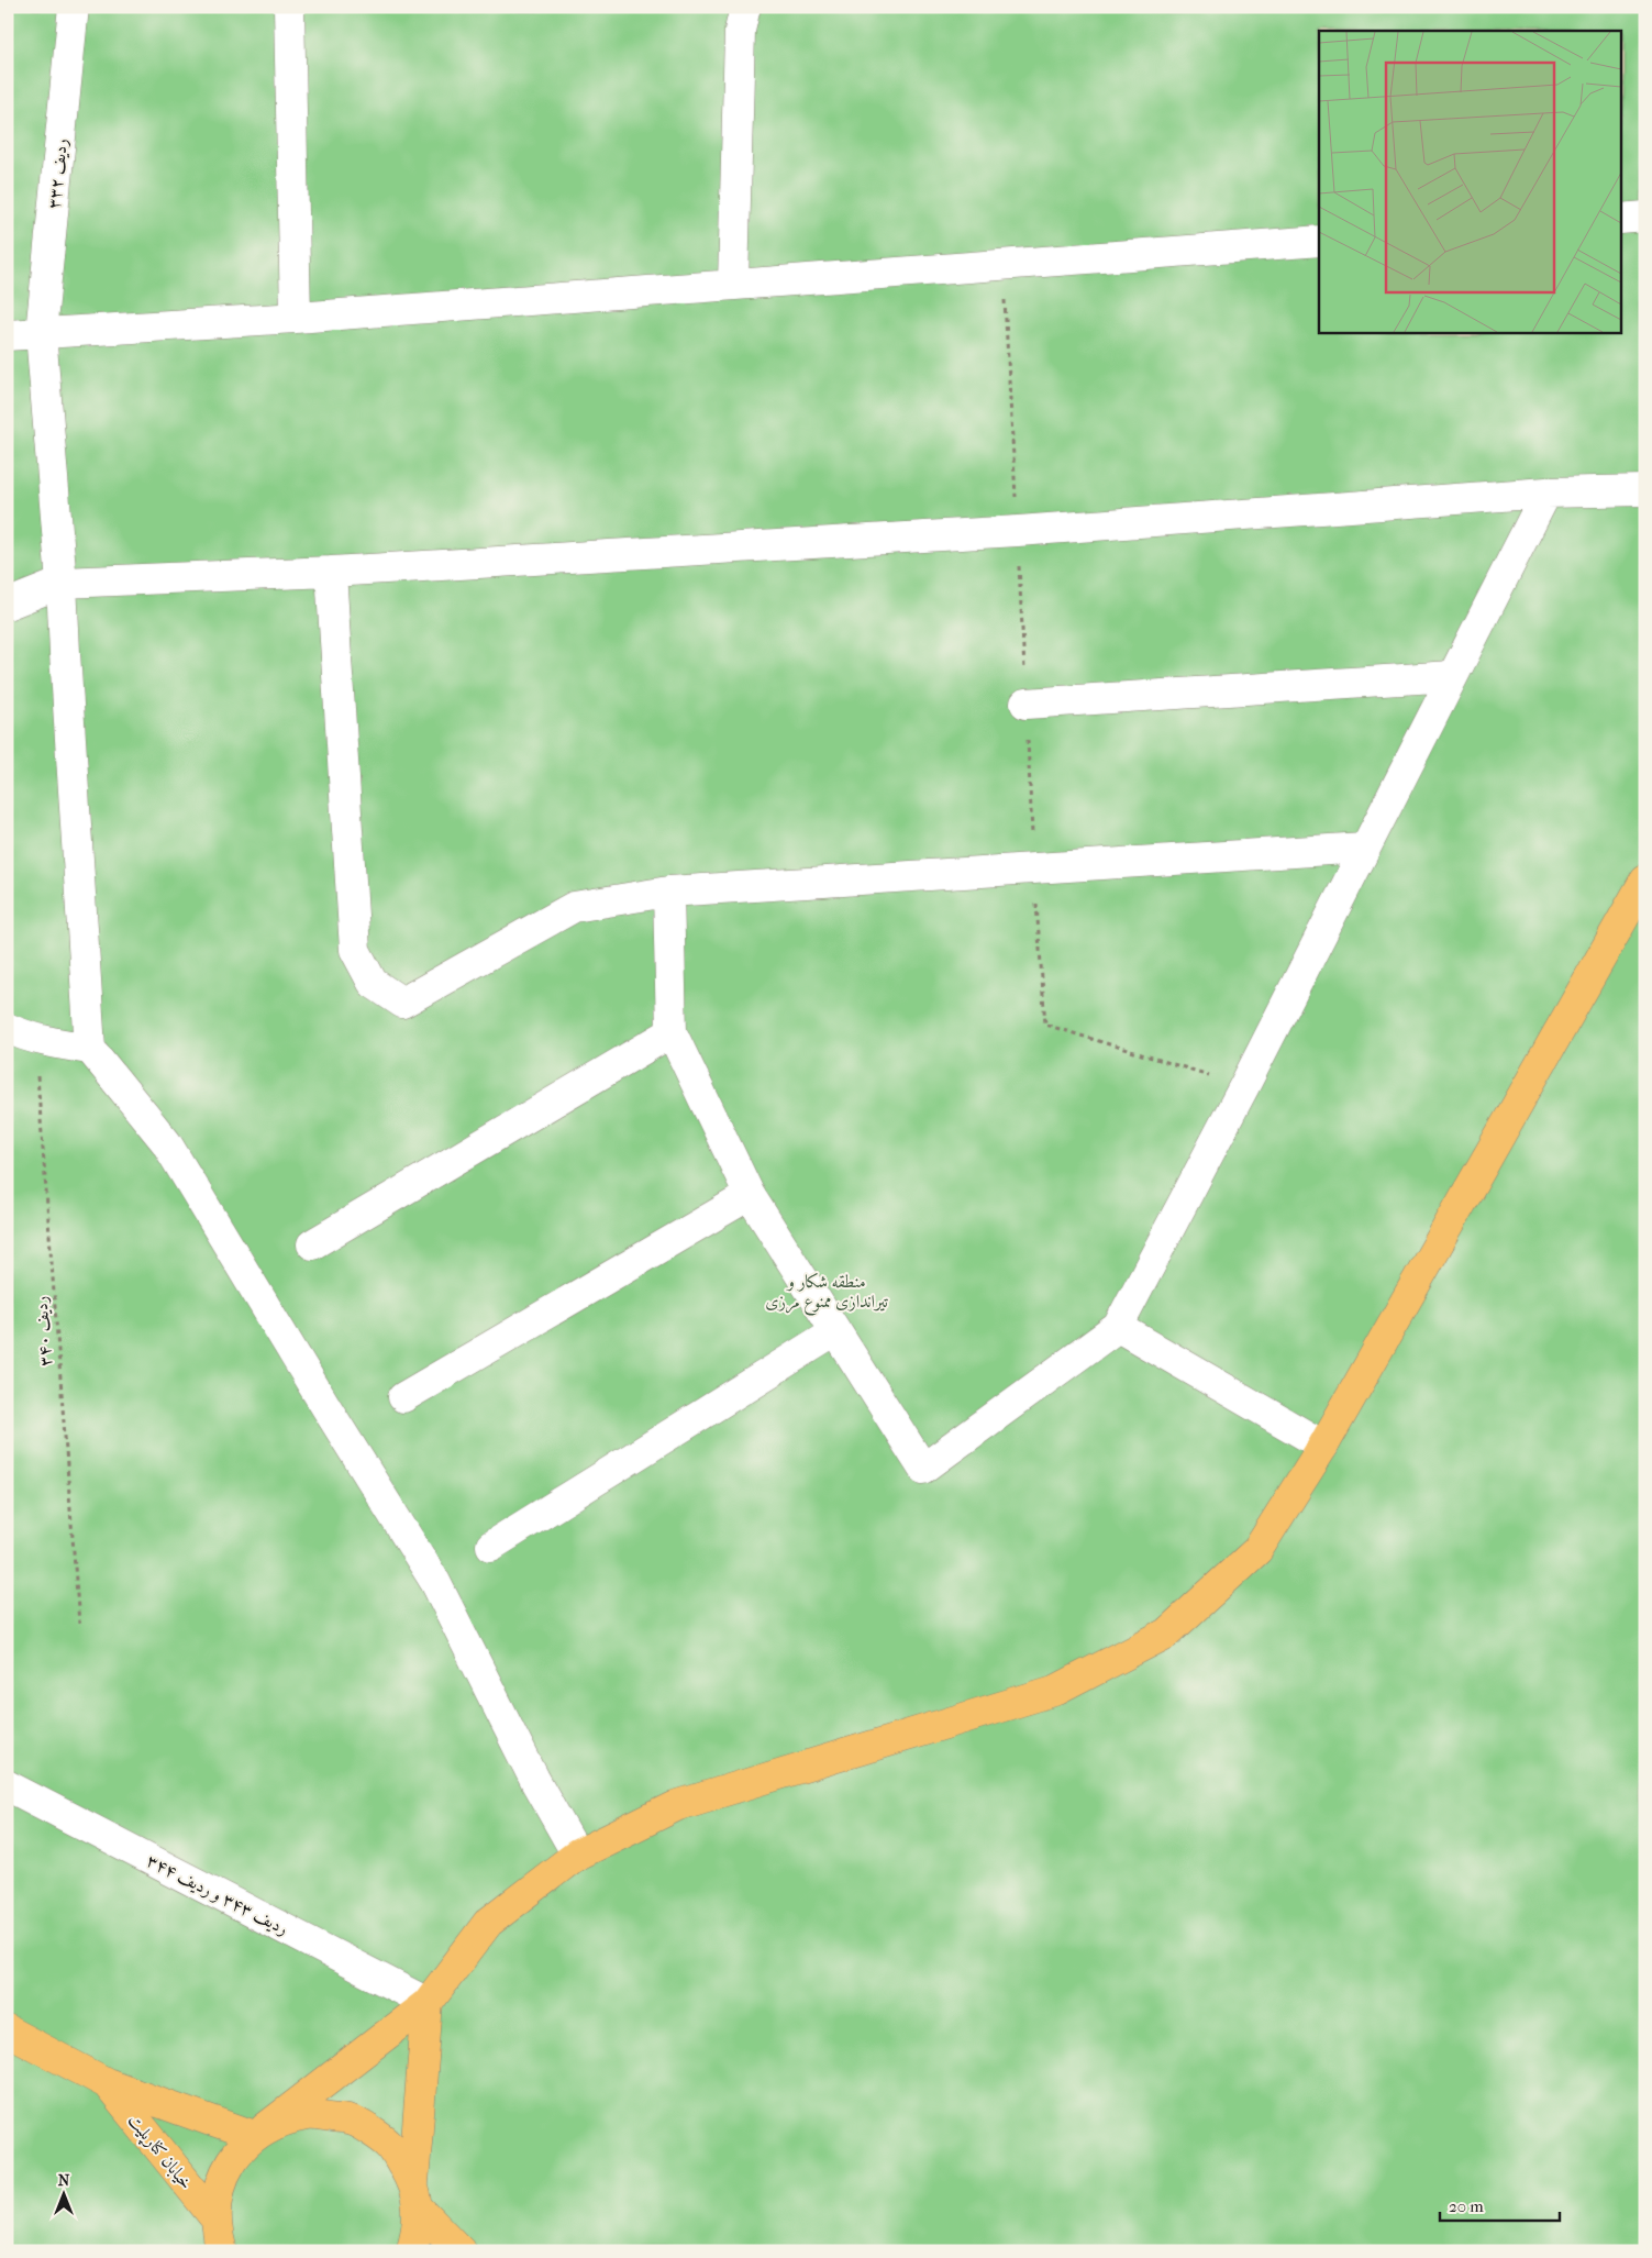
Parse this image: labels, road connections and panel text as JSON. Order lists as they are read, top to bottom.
{
  "streets": {
    "main road": ["خیابان کنارپلیت"],
    "street": ["ردیف ۳۳۲", "ردیف ۳۴۳ و ردیف ۳۴۴"],
    "path": ["ردیف ۳۴۰"]
  },
  "parks": ["منطقه شکار و تیراندازی ممنوع مرزی"],
  "scale_bar": "20 m",
  "north": "top"
}
